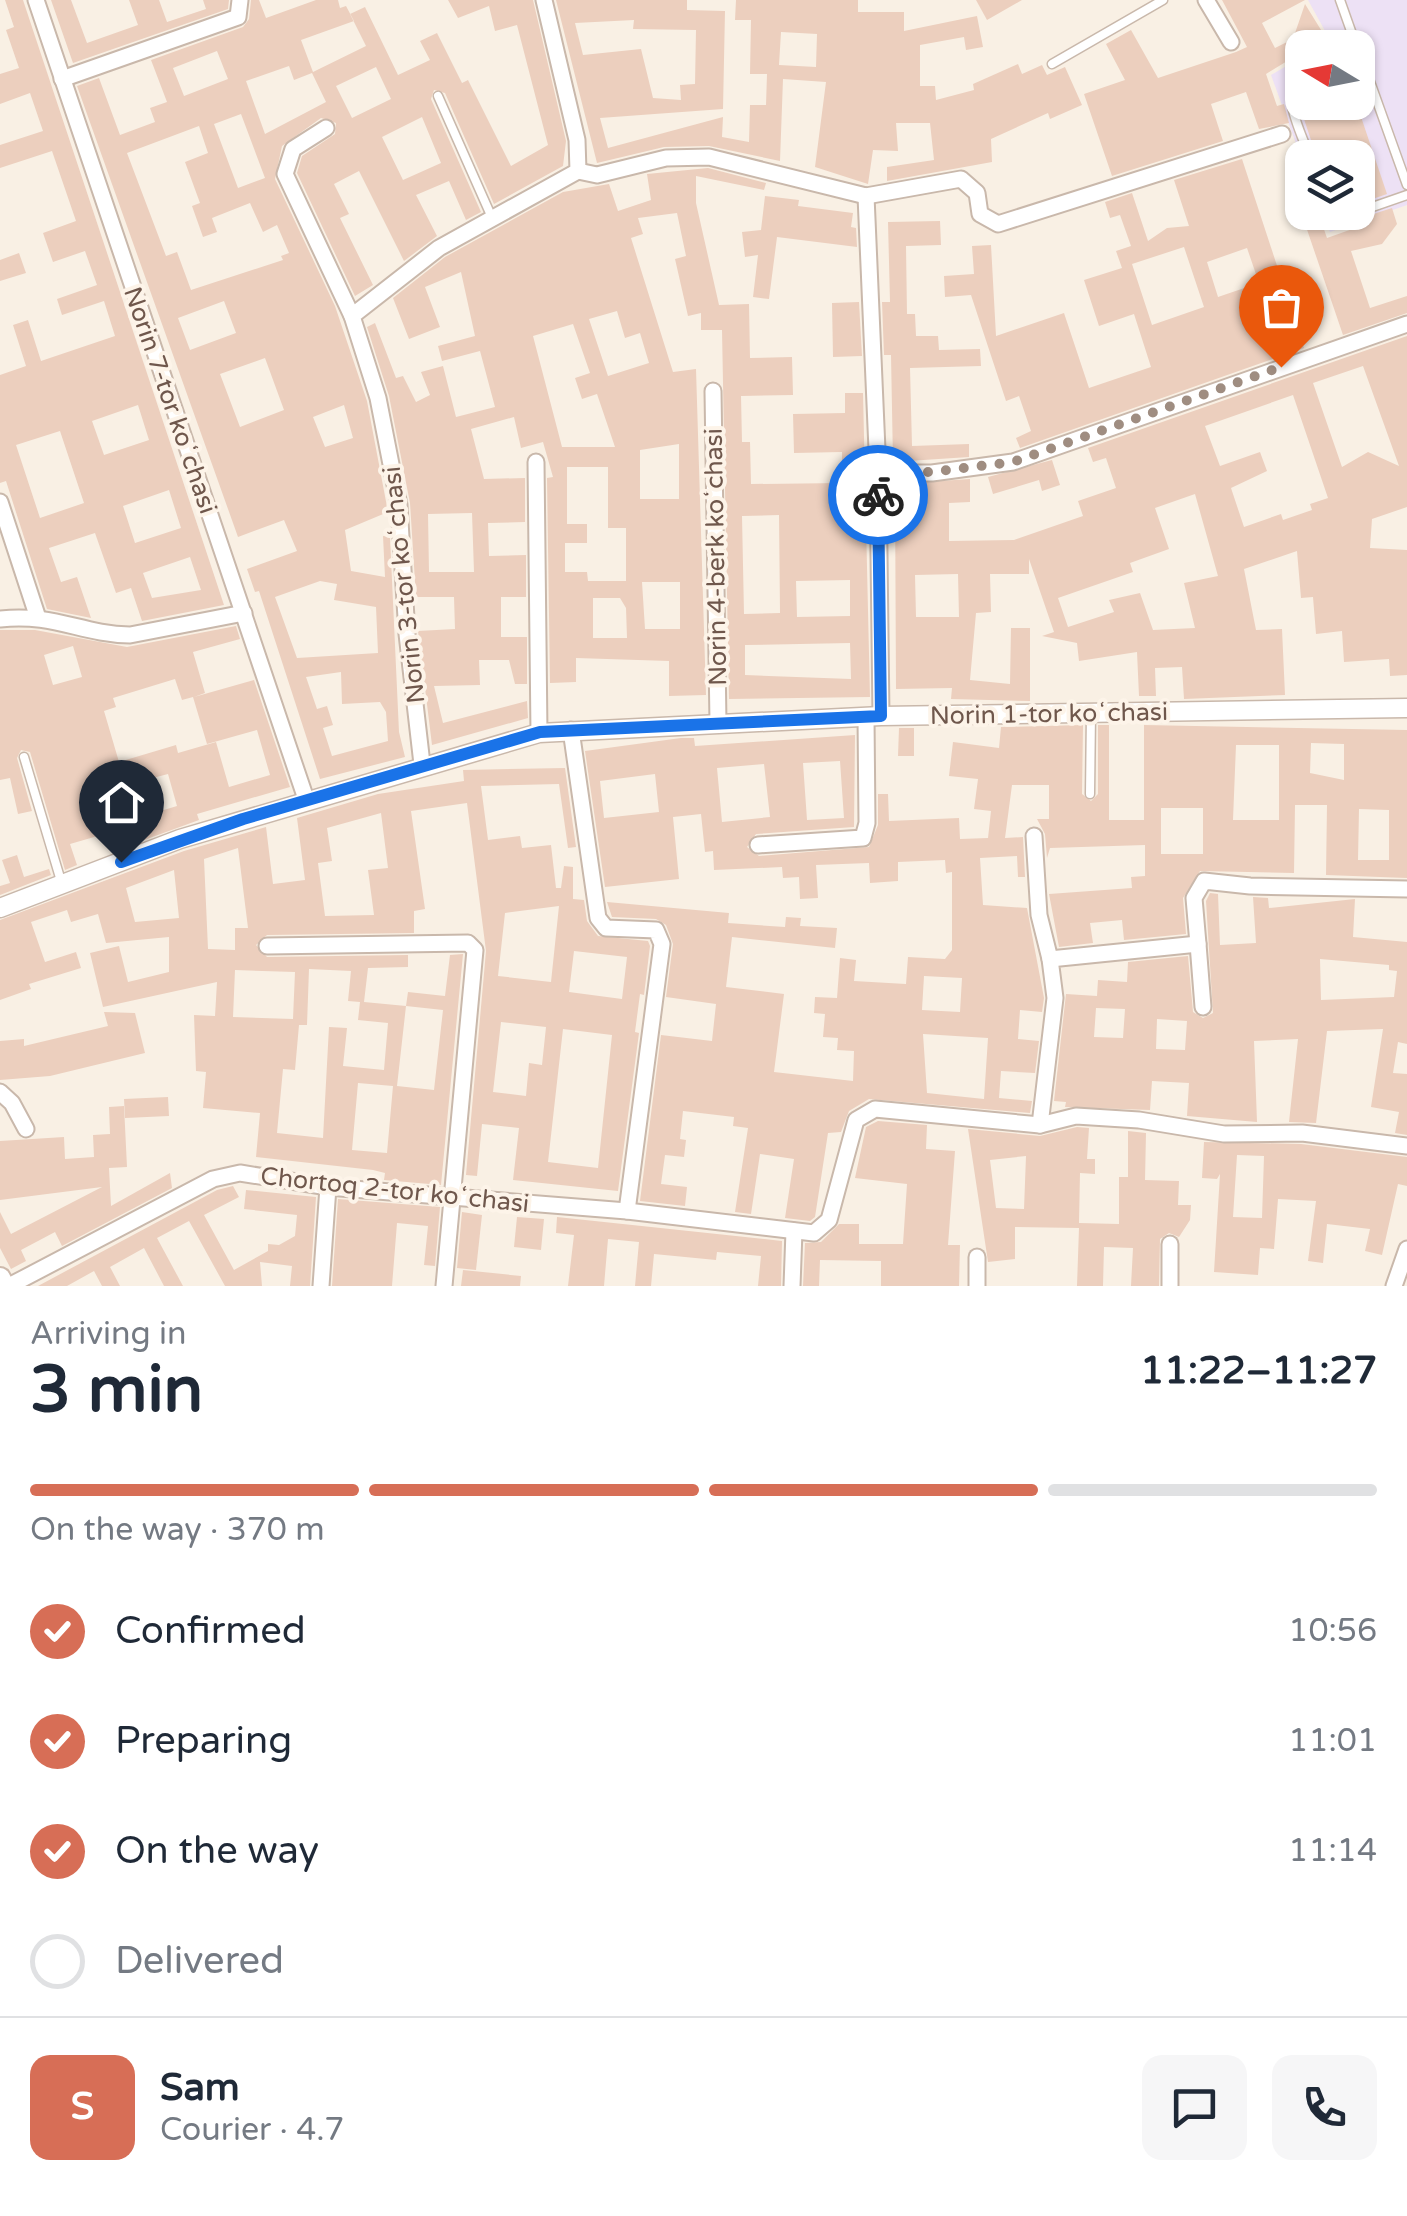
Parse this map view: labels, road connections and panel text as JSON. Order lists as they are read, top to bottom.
{
  "streets": {
    "street": [
      "Norin 7-tor koʻchasi",
      "Norin 4-berk koʻchasi",
      "Norin 3-tor koʻchasi",
      "Norin 1-tor koʻchasi",
      "Chortoq 2-tor koʻchasi"
    ]
  },
  "crossings": [
    ["Norin 7-tor koʻchasi", "Norin 1-tor koʻchasi"],
    ["Norin 4-berk koʻchasi", "Norin 1-tor koʻchasi"],
    ["Norin 3-tor koʻchasi", "Norin 1-tor koʻchasi"]
  ],
  "north": "left",
  "page": {
    "heading": ["3 min", "Arriving in", "11:22–11:27"],
    "panel": ["Sam", "Courier · 4.7"],
    "bar": "On the way · 370 m",
    "list": [
      ["Confirmed", "10:56"],
      ["Preparing", "11:01"],
      ["On the way", "11:14"],
      "Delivered"
    ],
    "round": "S"
  }
}
